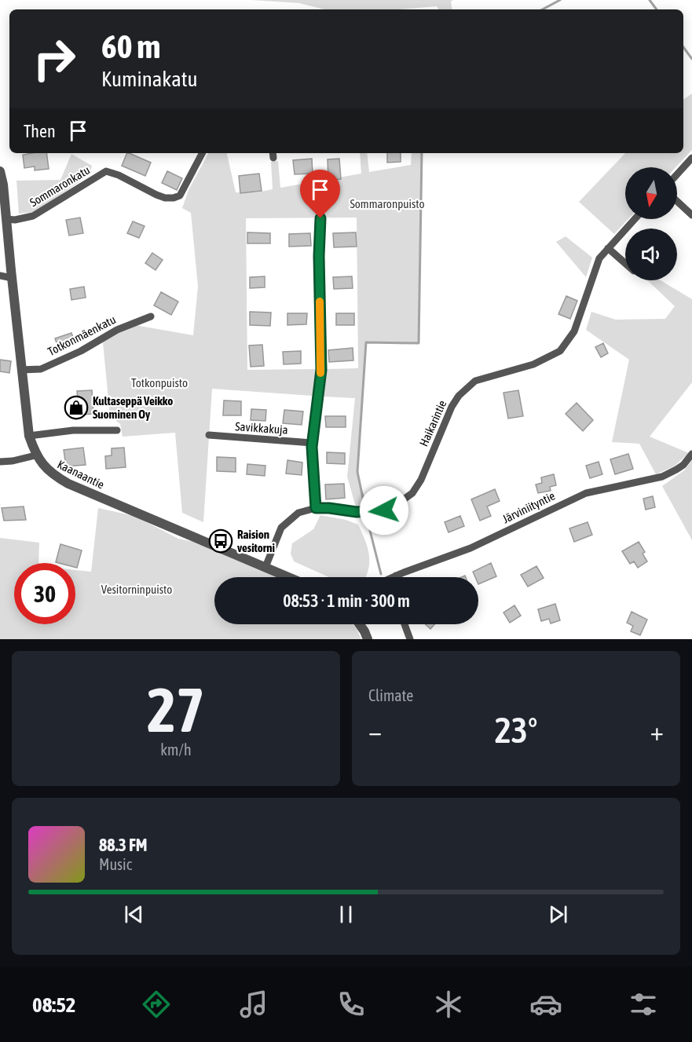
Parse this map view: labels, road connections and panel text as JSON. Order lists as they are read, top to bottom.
{
  "streets": {
    "street": [
      "Sommaronkatu",
      "Totkonmäenkatu",
      "Haikarintie",
      "Savikkakuja",
      "Kaanaantie",
      "Järviniityntie"
    ]
  },
  "crossings": [
    ["Sommaronkatu", "Kaanaantie"],
    ["Totkonmäenkatu", "Kaanaantie"],
    ["Haikarintie", "Kaanaantie"]
  ],
  "parks": ["Sommaronpuisto", "Totkonpuisto", "Vesitorninpuisto"],
  "places": {
    "shop": ["Kultaseppä Veikko Suominen Oy"],
    "bus stop": ["Raision vesitorni"]
  },
  "north": "bottom",
  "page": {
    "turn": ["60 m", "Kuminakatu"],
    "then": "Then",
    "limit": "30",
    "trip": "08:53 · 1 min · 300 m",
    "tile": [
      ["27", "km/h"],
      "Climate"
    ],
    "heat": ["−", "23°", "+"],
    "song": ["88.3 FM", "Music"],
    "tabs": "08:52"
  }
}
